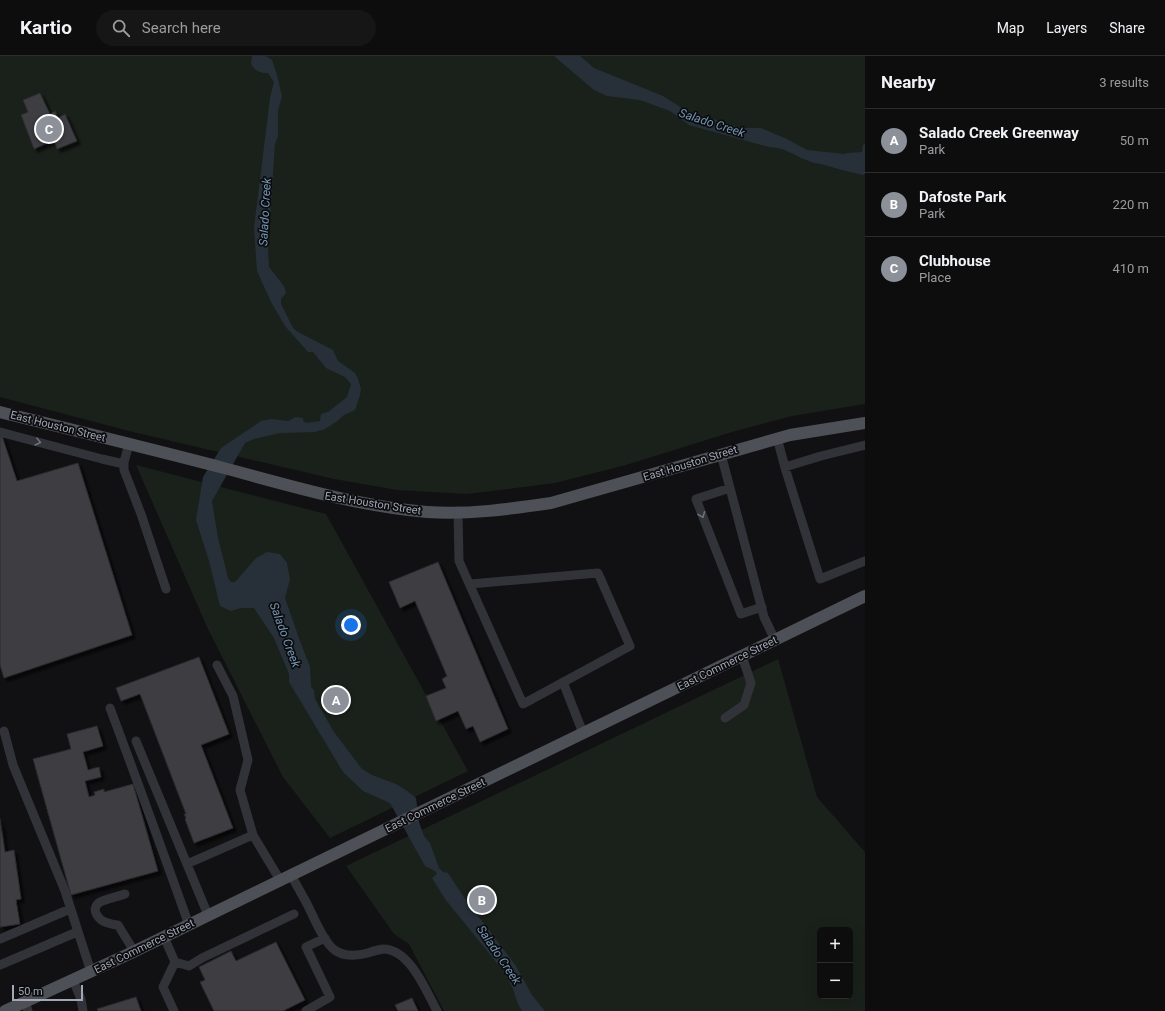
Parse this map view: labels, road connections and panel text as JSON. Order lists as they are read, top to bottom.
{
  "streets": {
    "main road": ["East Houston Street", "East Commerce Street"]
  },
  "water": ["Salado Creek"],
  "scale_bar": "50 m",
  "page": {
    "header": "Kartio",
    "search": "Search here",
    "nav": ["Map", "Layers", "Share"],
    "heading": ["Nearby", "3 results"],
    "list": [
      {
        "mark": "A",
        "name": "Salado Creek Greenway",
        "note": "Park",
        "value": "50 m"
      },
      {
        "mark": "B",
        "name": "Dafoste Park",
        "note": "Park",
        "value": "220 m"
      },
      {
        "mark": "C",
        "name": "Clubhouse",
        "note": "Place",
        "value": "410 m"
      }
    ],
    "pins": ["C", "A", "B"],
    "map_buttons": ["+", "−"],
    "scale": "50 m"
  }
}
